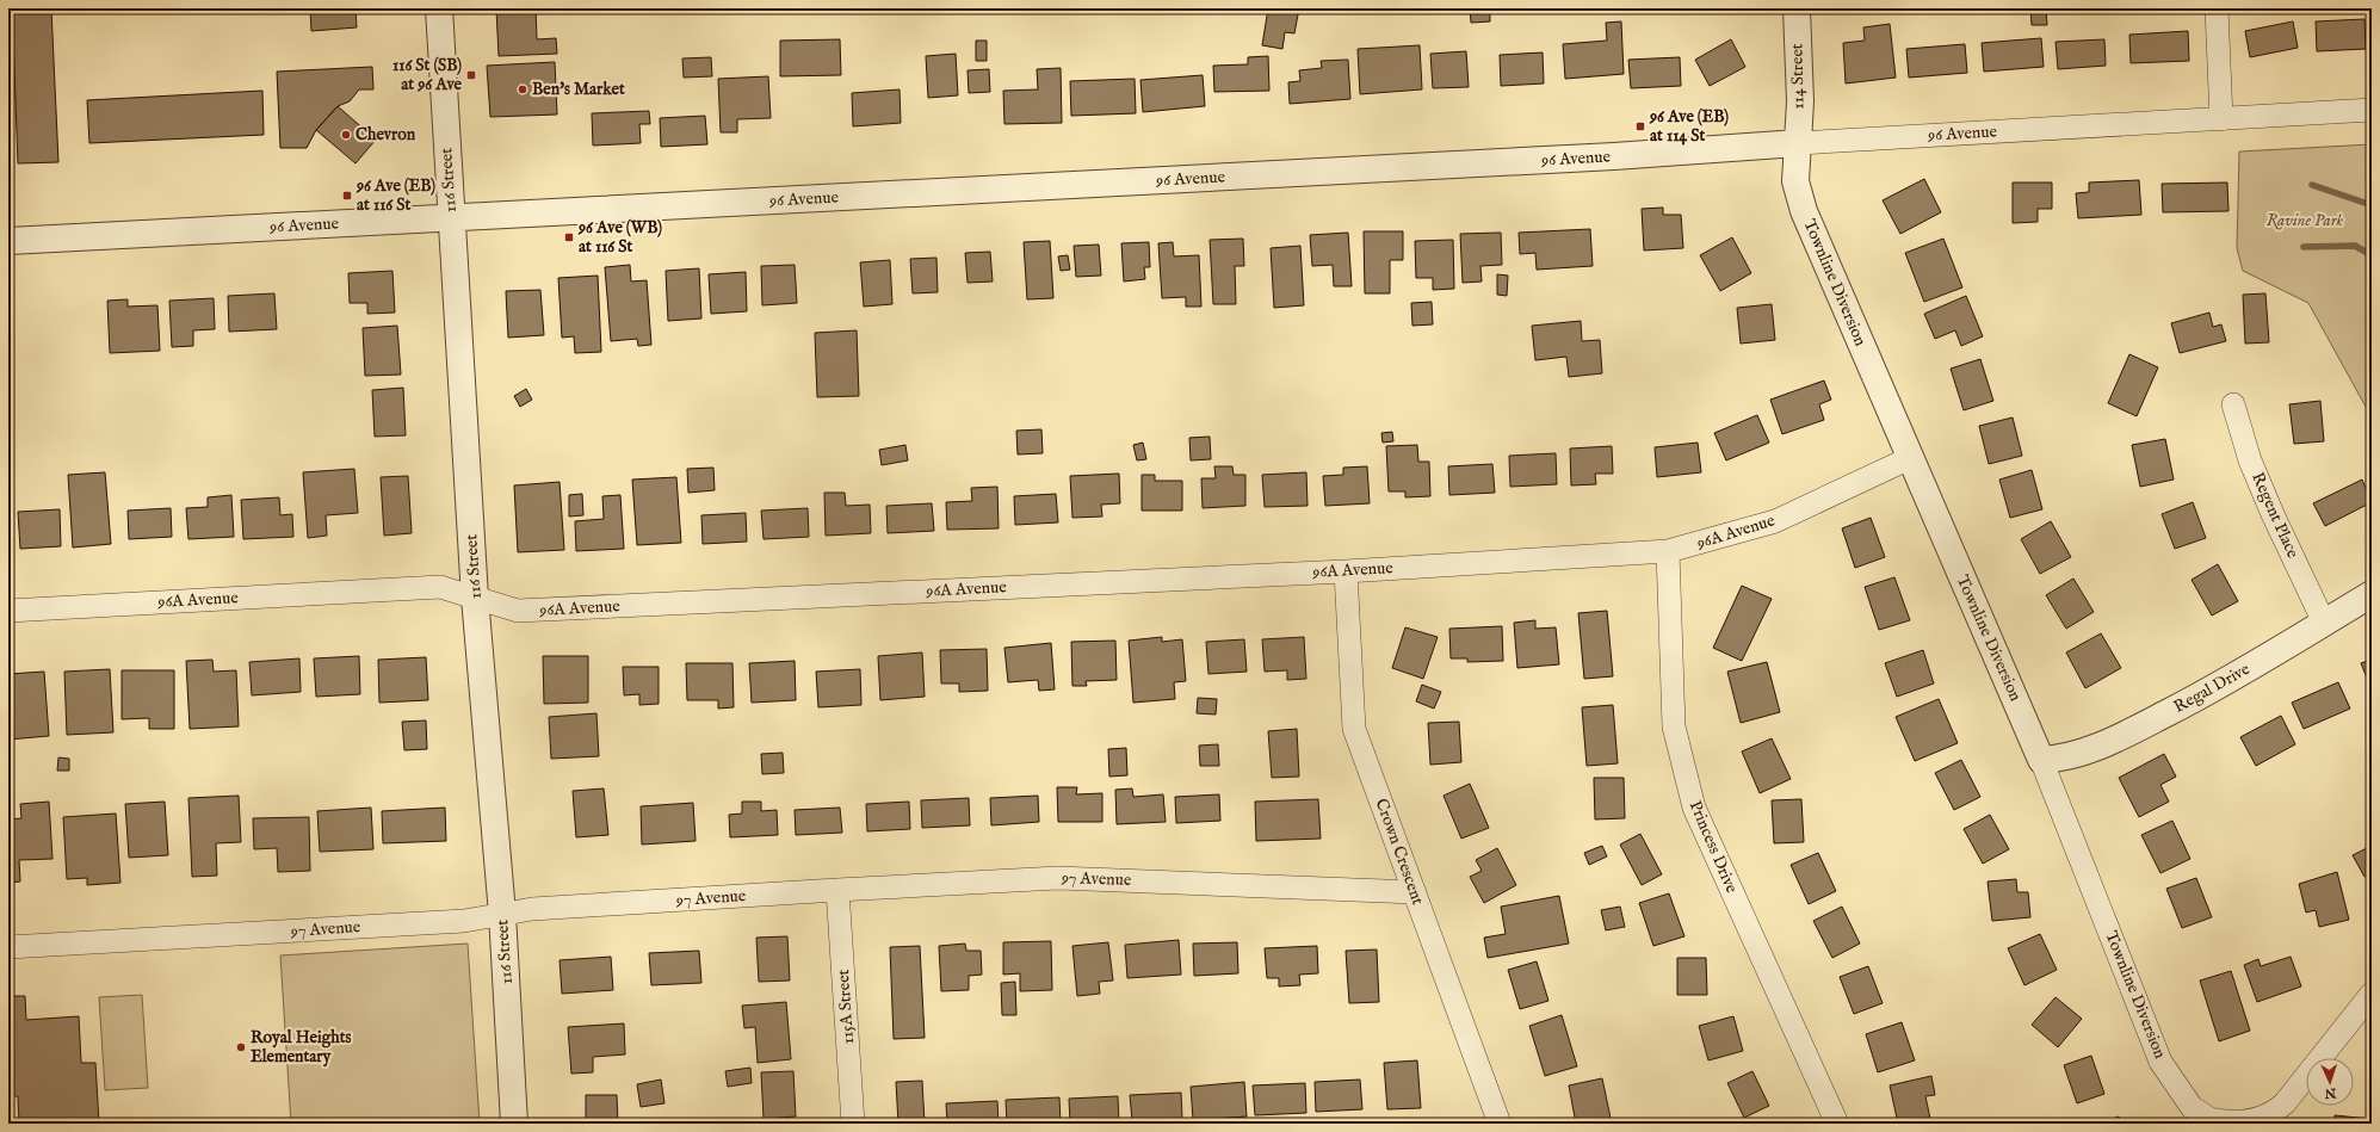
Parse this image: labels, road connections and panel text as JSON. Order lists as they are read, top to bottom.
{
  "streets": {
    "street": [
      "114 Street",
      "96 Avenue",
      "116 Street",
      "Townline Diversion",
      "Regent Place",
      "96A Avenue",
      "Regal Drive",
      "Princess Drive",
      "Crown Crescent",
      "97 Avenue",
      "115A Street"
    ]
  },
  "crossings": [
    ["114 Street", "96 Avenue"],
    ["114 Street", "Townline Diversion"],
    ["96 Avenue", "116 Street"],
    ["96 Avenue", "Townline Diversion"],
    ["116 Street", "96A Avenue"],
    ["116 Street", "97 Avenue"],
    ["Townline Diversion", "96A Avenue"],
    ["Townline Diversion", "Regal Drive"],
    ["Regent Place", "Regal Drive"],
    ["96A Avenue", "Princess Drive"],
    ["96A Avenue", "Crown Crescent"],
    ["Crown Crescent", "97 Avenue"],
    ["97 Avenue", "115A Street"]
  ],
  "parks": ["Ravine Park"],
  "places": {
    "transit": [
      "116 St (SB) at 96 Ave",
      "96 Ave (EB) at 114 St",
      "96 Ave (EB) at 116 St",
      "96 Ave (WB) at 116 St"
    ],
    "other": ["Ben's Market", "Chevron", "Royal Heights Elementary"]
  },
  "north": "bottom"
}
